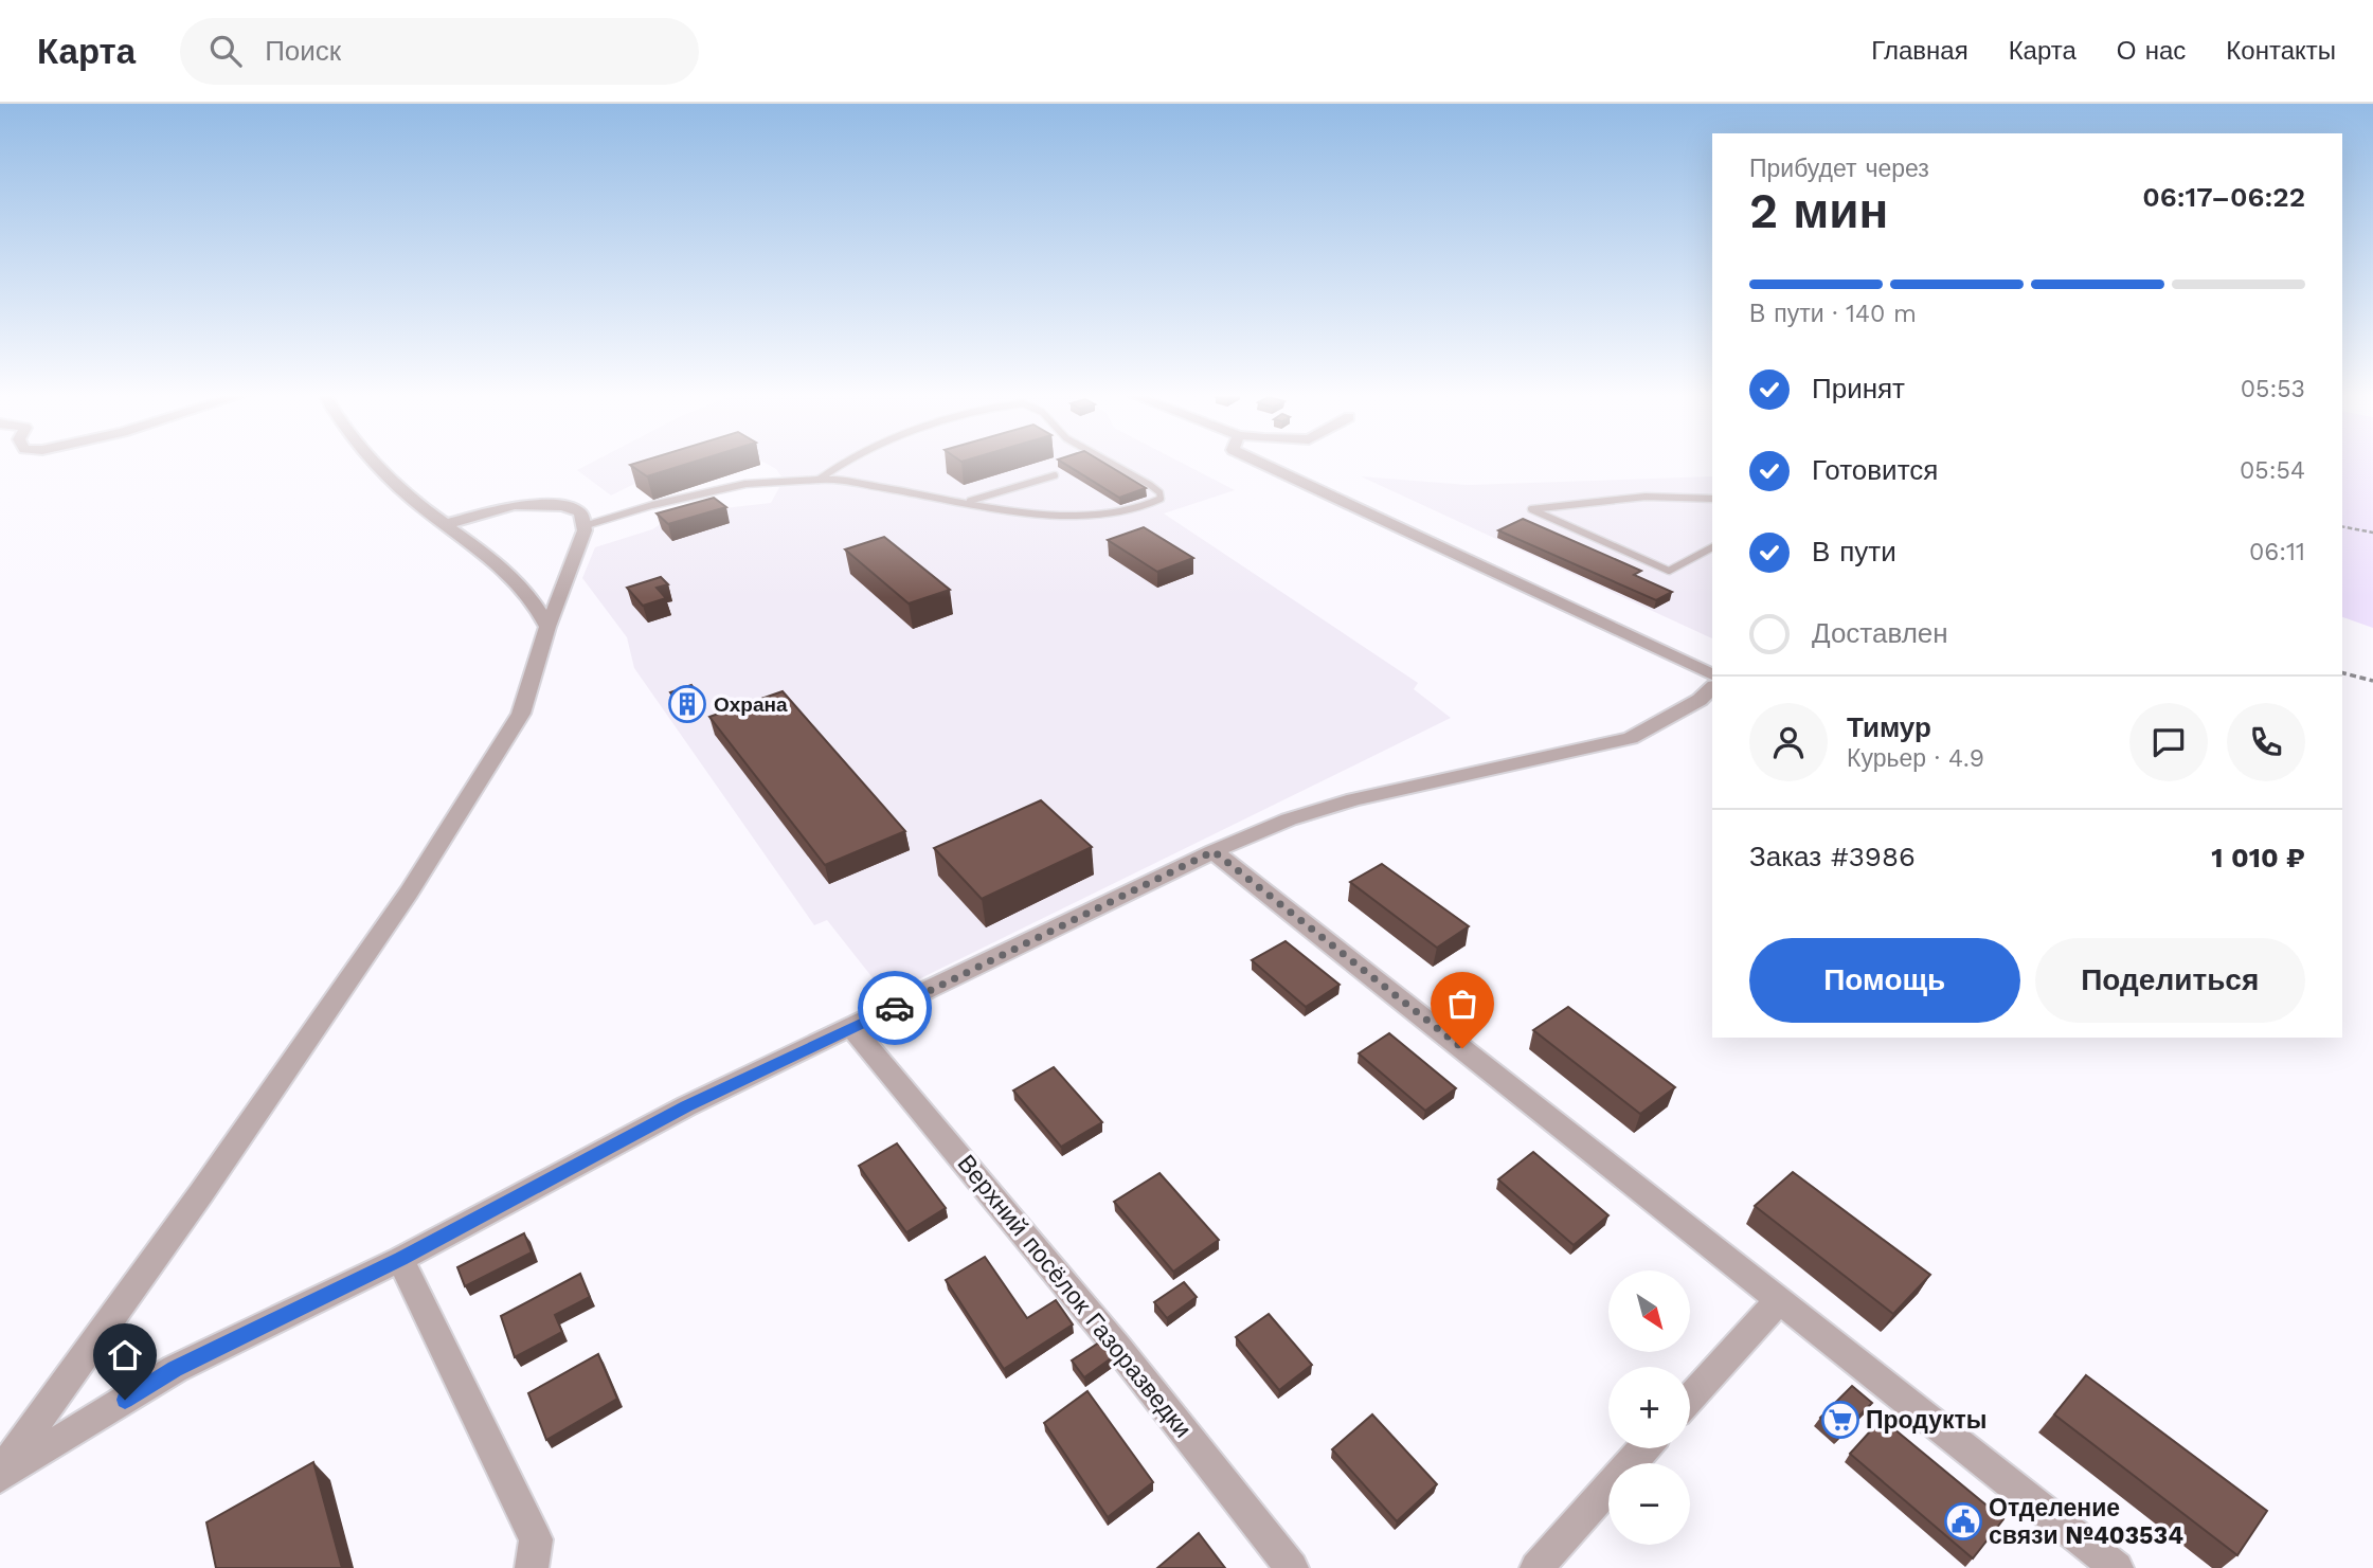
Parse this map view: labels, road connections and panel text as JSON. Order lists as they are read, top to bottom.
{
  "streets": {
    "street": ["Верхний посёлок Газоразведки"]
  },
  "places": {
    "building": ["Охрана"],
    "supermarket": ["Продукты"],
    "public building": ["Отделение связи №403534"]
  },
  "north": "bottom right",
  "page": {
    "header": "Карта",
    "search": "Поиск",
    "nav": [
      "Главная",
      "Карта",
      "О нас",
      "Контакты"
    ],
    "heading": ["2 мин", "Прибудет через", "06:17–06:22"],
    "panel": [
      "Тимур",
      "Курьер · 4.9",
      "Заказ #3986",
      "1 010 ₽"
    ],
    "bar": "В пути · 140 m",
    "list": [
      ["Принят", "05:53"],
      ["Готовится", "05:54"],
      ["В пути", "06:11"],
      "Доставлен"
    ],
    "buttons": ["Помощь", "Поделиться"],
    "map_buttons": ["+", "−"]
  }
}
